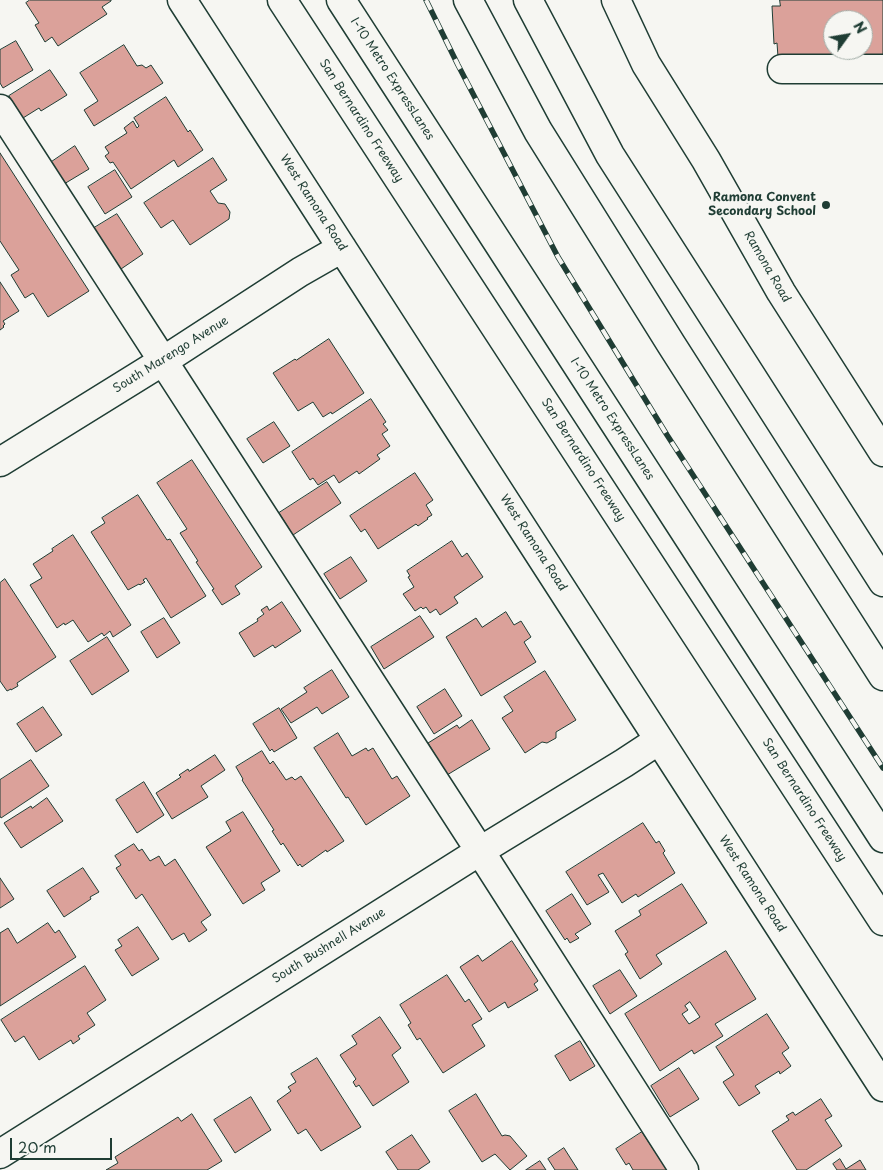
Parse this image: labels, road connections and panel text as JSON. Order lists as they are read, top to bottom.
{
  "streets": {
    "main road": [
      "I-10 Metro ExpressLanes",
      "San Bernardino Freeway",
      "West Ramona Road",
      "Ramona Road",
      "South Marengo Avenue",
      "South Bushnell Avenue"
    ]
  },
  "crossings": [
    ["West Ramona Road", "South Marengo Avenue"],
    ["West Ramona Road", "South Bushnell Avenue"]
  ],
  "places": ["Ramona Convent Secondary School"],
  "scale_bar": "20 m",
  "north": "top right"
}
